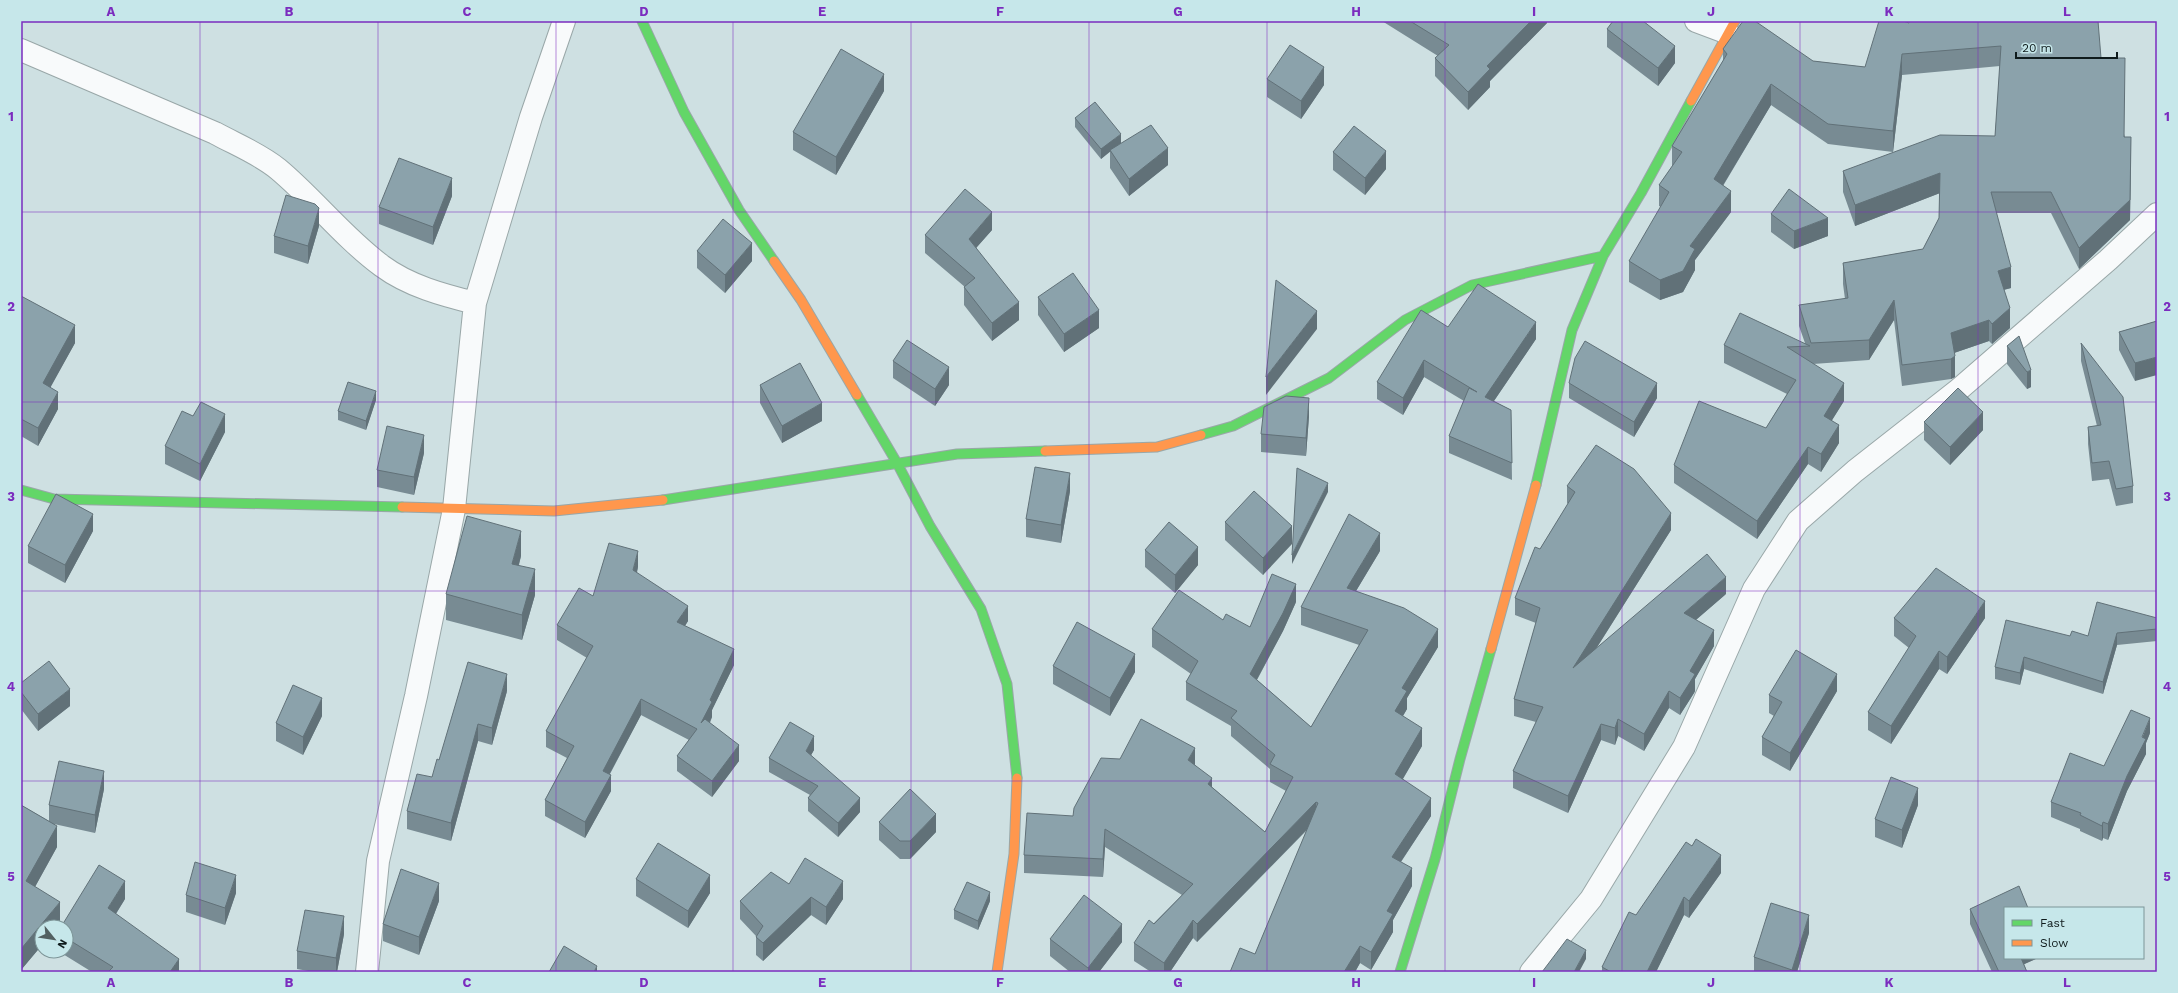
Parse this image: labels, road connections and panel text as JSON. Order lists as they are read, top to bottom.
{
  "legend": ["Fast", "Slow"],
  "scale_bar": "20 m",
  "north": "bottom right",
  "grid": {
    "columns": [
      "A",
      "B",
      "C",
      "D",
      "E",
      "F",
      "G",
      "H",
      "I",
      "J",
      "K",
      "L"
    ],
    "rows": [
      "1",
      "2",
      "3",
      "4",
      "5"
    ]
  }
}
